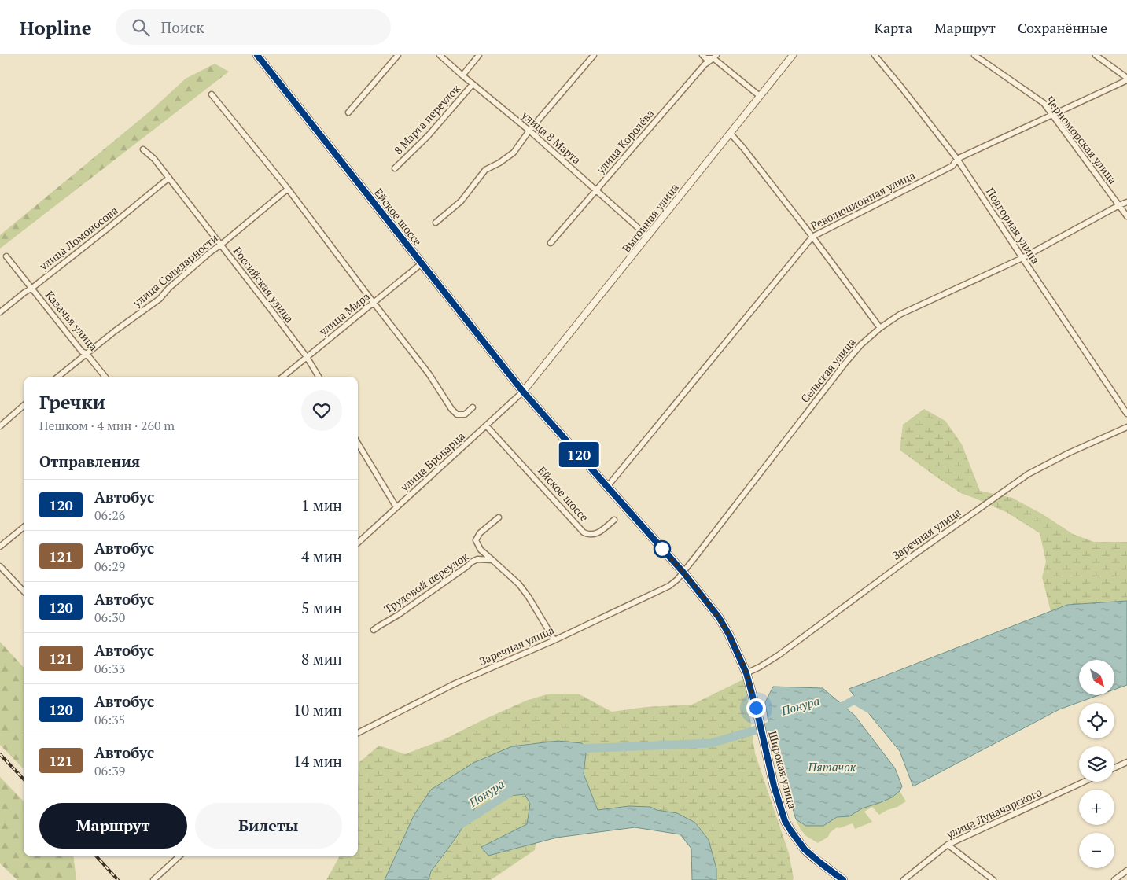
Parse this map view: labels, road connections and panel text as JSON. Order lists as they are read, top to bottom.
{
  "streets": {
    "main road": ["Ейское шоссе", "Широкая улица"],
    "street": [
      "8 Марта переулок",
      "улица 8 Марта",
      "Черноморская улица",
      "улица Королёва",
      "Революционная улица",
      "Выгонная улица",
      "Подгорная улица",
      "улица Ломоносова",
      "улица Солидарности",
      "Российская улица",
      "улица Мира",
      "Казачья улица",
      "Сельская улица",
      "улица Броварца",
      "Заречная улица",
      "Трудовой переулок",
      "улица Луначарского"
    ]
  },
  "crossings": [
    ["8 Марта переулок", "улица 8 Марта"],
    ["улица 8 Марта", "улица Королёва"],
    ["улица 8 Марта", "Выгонная улица"],
    ["Черноморская улица", "Революционная улица"],
    ["Черноморская улица", "Сельская улица"],
    ["Революционная улица", "Подгорная улица"],
    ["Революционная улица", "Широкая улица"],
    ["Ейское шоссе", "Выгонная улица"],
    ["Ейское шоссе", "улица Мира"],
    ["Ейское шоссе", "улица Броварца"],
    ["Ейское шоссе", "Широкая улица"],
    ["Выгонная улица", "улица Броварца"],
    ["Выгонная улица", "Широкая улица"],
    ["Подгорная улица", "Сельская улица"],
    ["улица Ломоносова", "Российская улица"],
    ["улица Ломоносова", "Казачья улица"],
    ["улица Солидарности", "Российская улица"],
    ["улица Солидарности", "Казачья улица"],
    ["Российская улица", "улица Мира"],
    ["Сельская улица", "Заречная улица"],
    ["Сельская улица", "Широкая улица"],
    ["улица Броварца", "Широкая улица"],
    ["Заречная улица", "Трудовой переулок"],
    ["Заречная улица", "Широкая улица"]
  ],
  "water": ["Понура", "Пятачок"],
  "lines": ["bus line 120"],
  "north": "bottom right",
  "page": {
    "header": "Hopline",
    "search": "Поиск",
    "nav": ["Карта", "Маршрут", "Сохранённые"],
    "on_map": "120",
    "heading": [
      ["Гречки", "Пешком · 4 мин · 260 m"],
      "Отправления"
    ],
    "list": [
      {
        "mark": "120",
        "name": "Автобус",
        "note": "06:26",
        "value": "1 мин"
      },
      {
        "mark": "121",
        "name": "Автобус",
        "note": "06:29",
        "value": "4 мин"
      },
      {
        "mark": "120",
        "name": "Автобус",
        "note": "06:30",
        "value": "5 мин"
      },
      {
        "mark": "121",
        "name": "Автобус",
        "note": "06:33",
        "value": "8 мин"
      },
      {
        "mark": "120",
        "name": "Автобус",
        "note": "06:35",
        "value": "10 мин"
      },
      {
        "mark": "121",
        "name": "Автобус",
        "note": "06:39",
        "value": "14 мин"
      }
    ],
    "map_buttons": ["+", "−"],
    "buttons": ["Маршрут", "Билеты"]
  }
}
